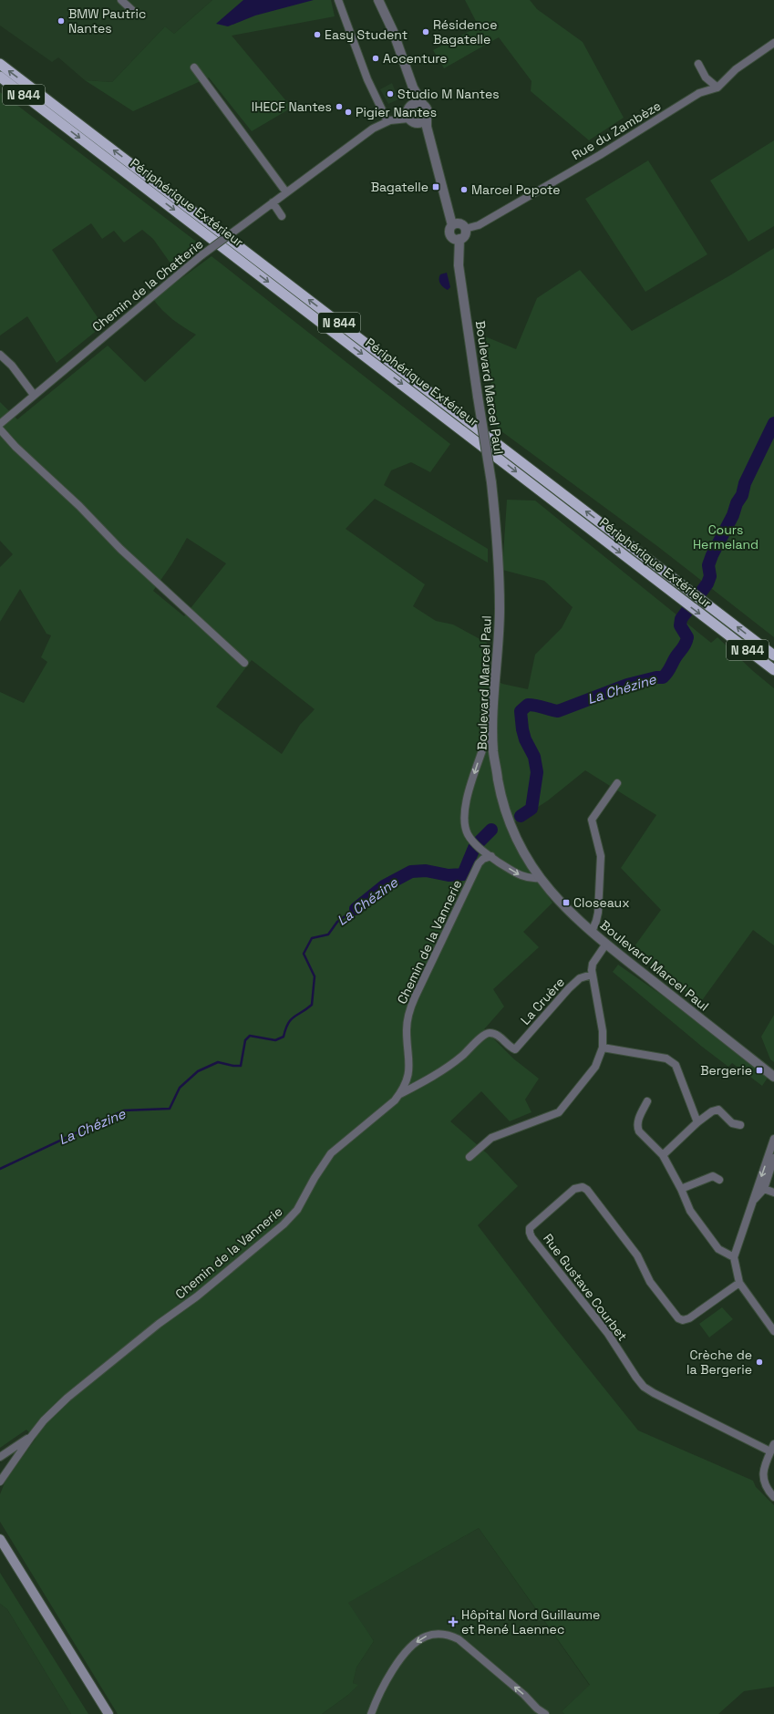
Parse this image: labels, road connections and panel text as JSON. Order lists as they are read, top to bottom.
{
  "streets": {
    "highway": ["N 844", "Périphérique Extérieur"],
    "street": [
      "Rue du Zambèze",
      "Chemin de la Chatterie",
      "Boulevard Marcel Paul",
      "Chemin de la Vannerie",
      "La Cruère",
      "Rue Gustave Courbet"
    ]
  },
  "crossings": [
    ["Rue du Zambèze", "Boulevard Marcel Paul"],
    ["Chemin de la Vannerie", "La Cruère"]
  ],
  "water": ["La Chézine"],
  "parks": ["Cours Hermeland"],
  "places": {
    "other": [
      "BMW Pautric Nantes",
      "Résidence Bagatelle",
      "Easy Student",
      "Accenture",
      "Studio M Nantes",
      "IHECF Nantes",
      "Pigier Nantes",
      "Marcel Popote",
      "Crèche de la Bergerie"
    ],
    "transit": ["Bagatelle", "Closeaux", "Bergerie"],
    "health": ["Hôpital Nord Guillaume et René Laennec"]
  }
}
